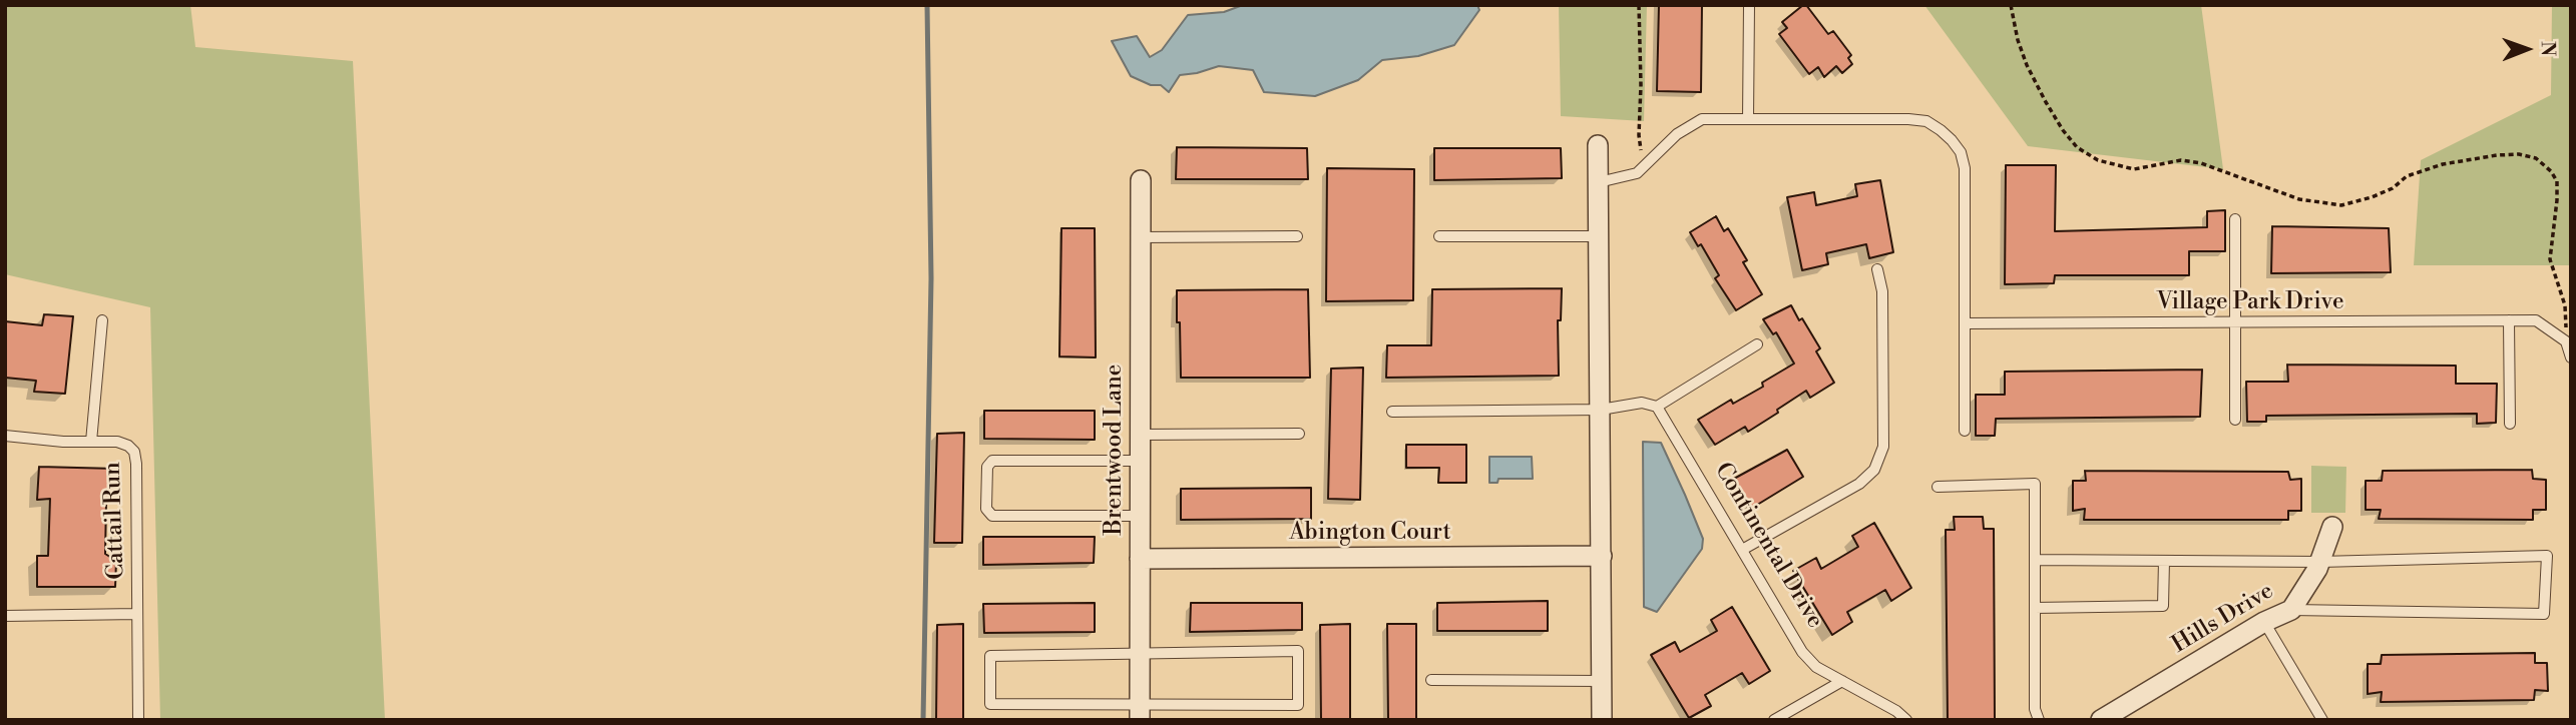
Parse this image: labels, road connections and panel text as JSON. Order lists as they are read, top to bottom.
{
  "streets": {
    "street": ["Brentwood Lane", "Abington Court", "Hills Drive"],
    "lane": ["Village Park Drive", "Cattail Run", "Continental Drive"]
  },
  "crossings": [
    ["Brentwood Lane", "Abington Court"]
  ],
  "north": "right"
}
